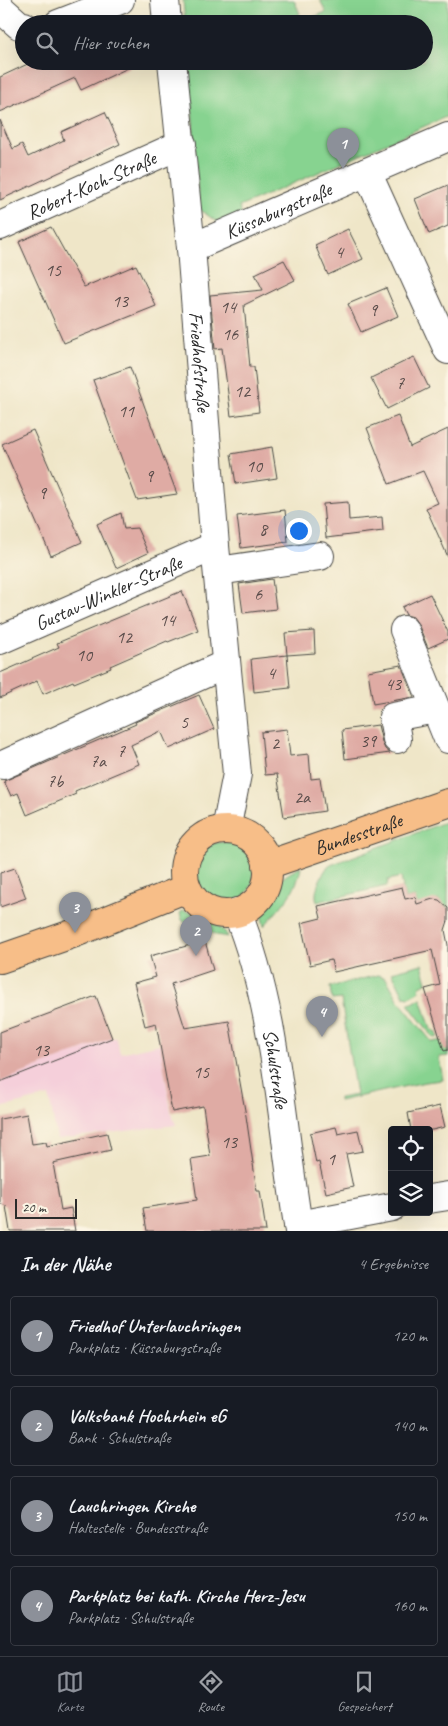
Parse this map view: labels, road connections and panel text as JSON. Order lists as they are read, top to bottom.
{
  "streets": {
    "main road": ["Bundesstraße"],
    "street": [
      "Robert-Koch-Straße",
      "Küssaburgstraße",
      "Friedhofstraße",
      "Gustav-Winkler-Straße",
      "Schulstraße"
    ]
  },
  "crossings": [
    ["Robert-Koch-Straße", "Friedhofstraße"],
    ["Küssaburgstraße", "Friedhofstraße"],
    ["Friedhofstraße", "Gustav-Winkler-Straße"],
    ["Friedhofstraße", "Bundesstraße"],
    ["Friedhofstraße", "Schulstraße"],
    ["Bundesstraße", "Schulstraße"]
  ],
  "house_numbers": [
    "4",
    "15",
    "13",
    "14",
    "9",
    "16",
    "7",
    "12",
    "11",
    "10",
    "9",
    "9",
    "8",
    "6",
    "14",
    "12",
    "10",
    "4",
    "43",
    "5",
    "39",
    "2",
    "7",
    "7a",
    "7b",
    "2a",
    "13",
    "15",
    "13",
    "1"
  ],
  "scale_bar": "20 m",
  "page": {
    "search": "Hier suchen",
    "pins": [
      "1",
      "3",
      "2",
      "4"
    ],
    "scale": "20 m",
    "heading": ["In der Nähe", "4 Ergebnisse"],
    "list": [
      {
        "mark": "1",
        "name": "Friedhof Unterlauchringen",
        "note": "Parkplatz · Küssaburgstraße",
        "value": "120 m"
      },
      {
        "mark": "2",
        "name": "Volksbank Hochrhein eG",
        "note": "Bank · Schulstraße",
        "value": "140 m"
      },
      {
        "mark": "3",
        "name": "Lauchringen Kirche",
        "note": "Haltestelle · Bundesstraße",
        "value": "150 m"
      },
      {
        "mark": "4",
        "name": "Parkplatz bei kath. Kirche Herz-Jesu",
        "note": "Parkplatz · Schulstraße",
        "value": "160 m"
      }
    ],
    "nav": ["Karte", "Route", "Gespeichert"]
  }
}
